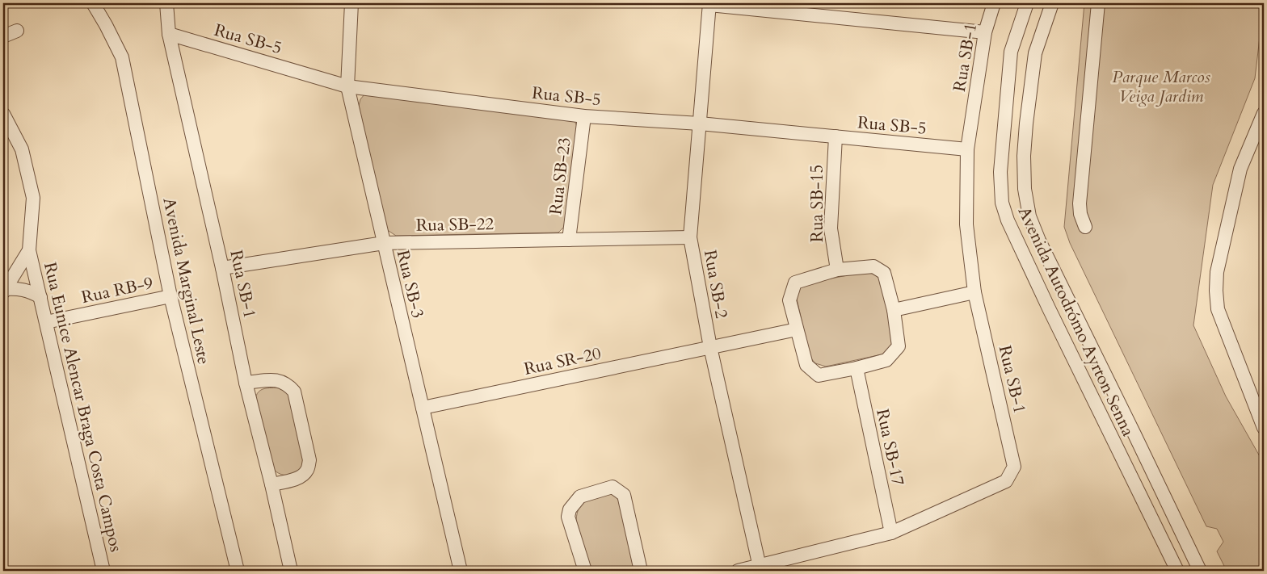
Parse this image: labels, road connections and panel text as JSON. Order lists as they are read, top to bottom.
{
  "streets": {
    "street": [
      "Rua SB-5",
      "Rua SB-1",
      "Rua SB-23",
      "Rua SB-15",
      "Rua SB-22",
      "Avenida Marginal Leste",
      "Rua SB-3",
      "Rua SB-2",
      "Rua RB-9",
      "Avenida Autodrómo Ayrton Senna",
      "Rua SR-20",
      "Rua Eunice Alencar Braga Costa Campos",
      "Rua SB-17"
    ]
  },
  "crossings": [
    ["Rua SB-5", "Rua SB-1"],
    ["Rua SB-5", "Rua SB-23"],
    ["Rua SB-5", "Rua SB-15"],
    ["Rua SB-5", "Rua SB-3"],
    ["Rua SB-5", "Rua SB-2"],
    ["Rua SB-1", "Rua SB-22"],
    ["Rua SB-1", "Rua SB-2"],
    ["Rua SB-1", "Rua SB-17"],
    ["Rua SB-23", "Rua SB-22"],
    ["Rua SB-15", "Rua SR-20"],
    ["Rua SB-15", "Rua SB-17"],
    ["Rua SB-22", "Rua SB-3"],
    ["Rua SB-22", "Rua SB-2"],
    ["Avenida Marginal Leste", "Rua RB-9"],
    ["Rua SB-3", "Rua SR-20"],
    ["Rua SB-2", "Rua SR-20"],
    ["Rua RB-9", "Rua Eunice Alencar Braga Costa Campos"],
    ["Rua SR-20", "Rua SB-17"]
  ],
  "parks": ["Parque Marcos Veiga Jardim"]
}
